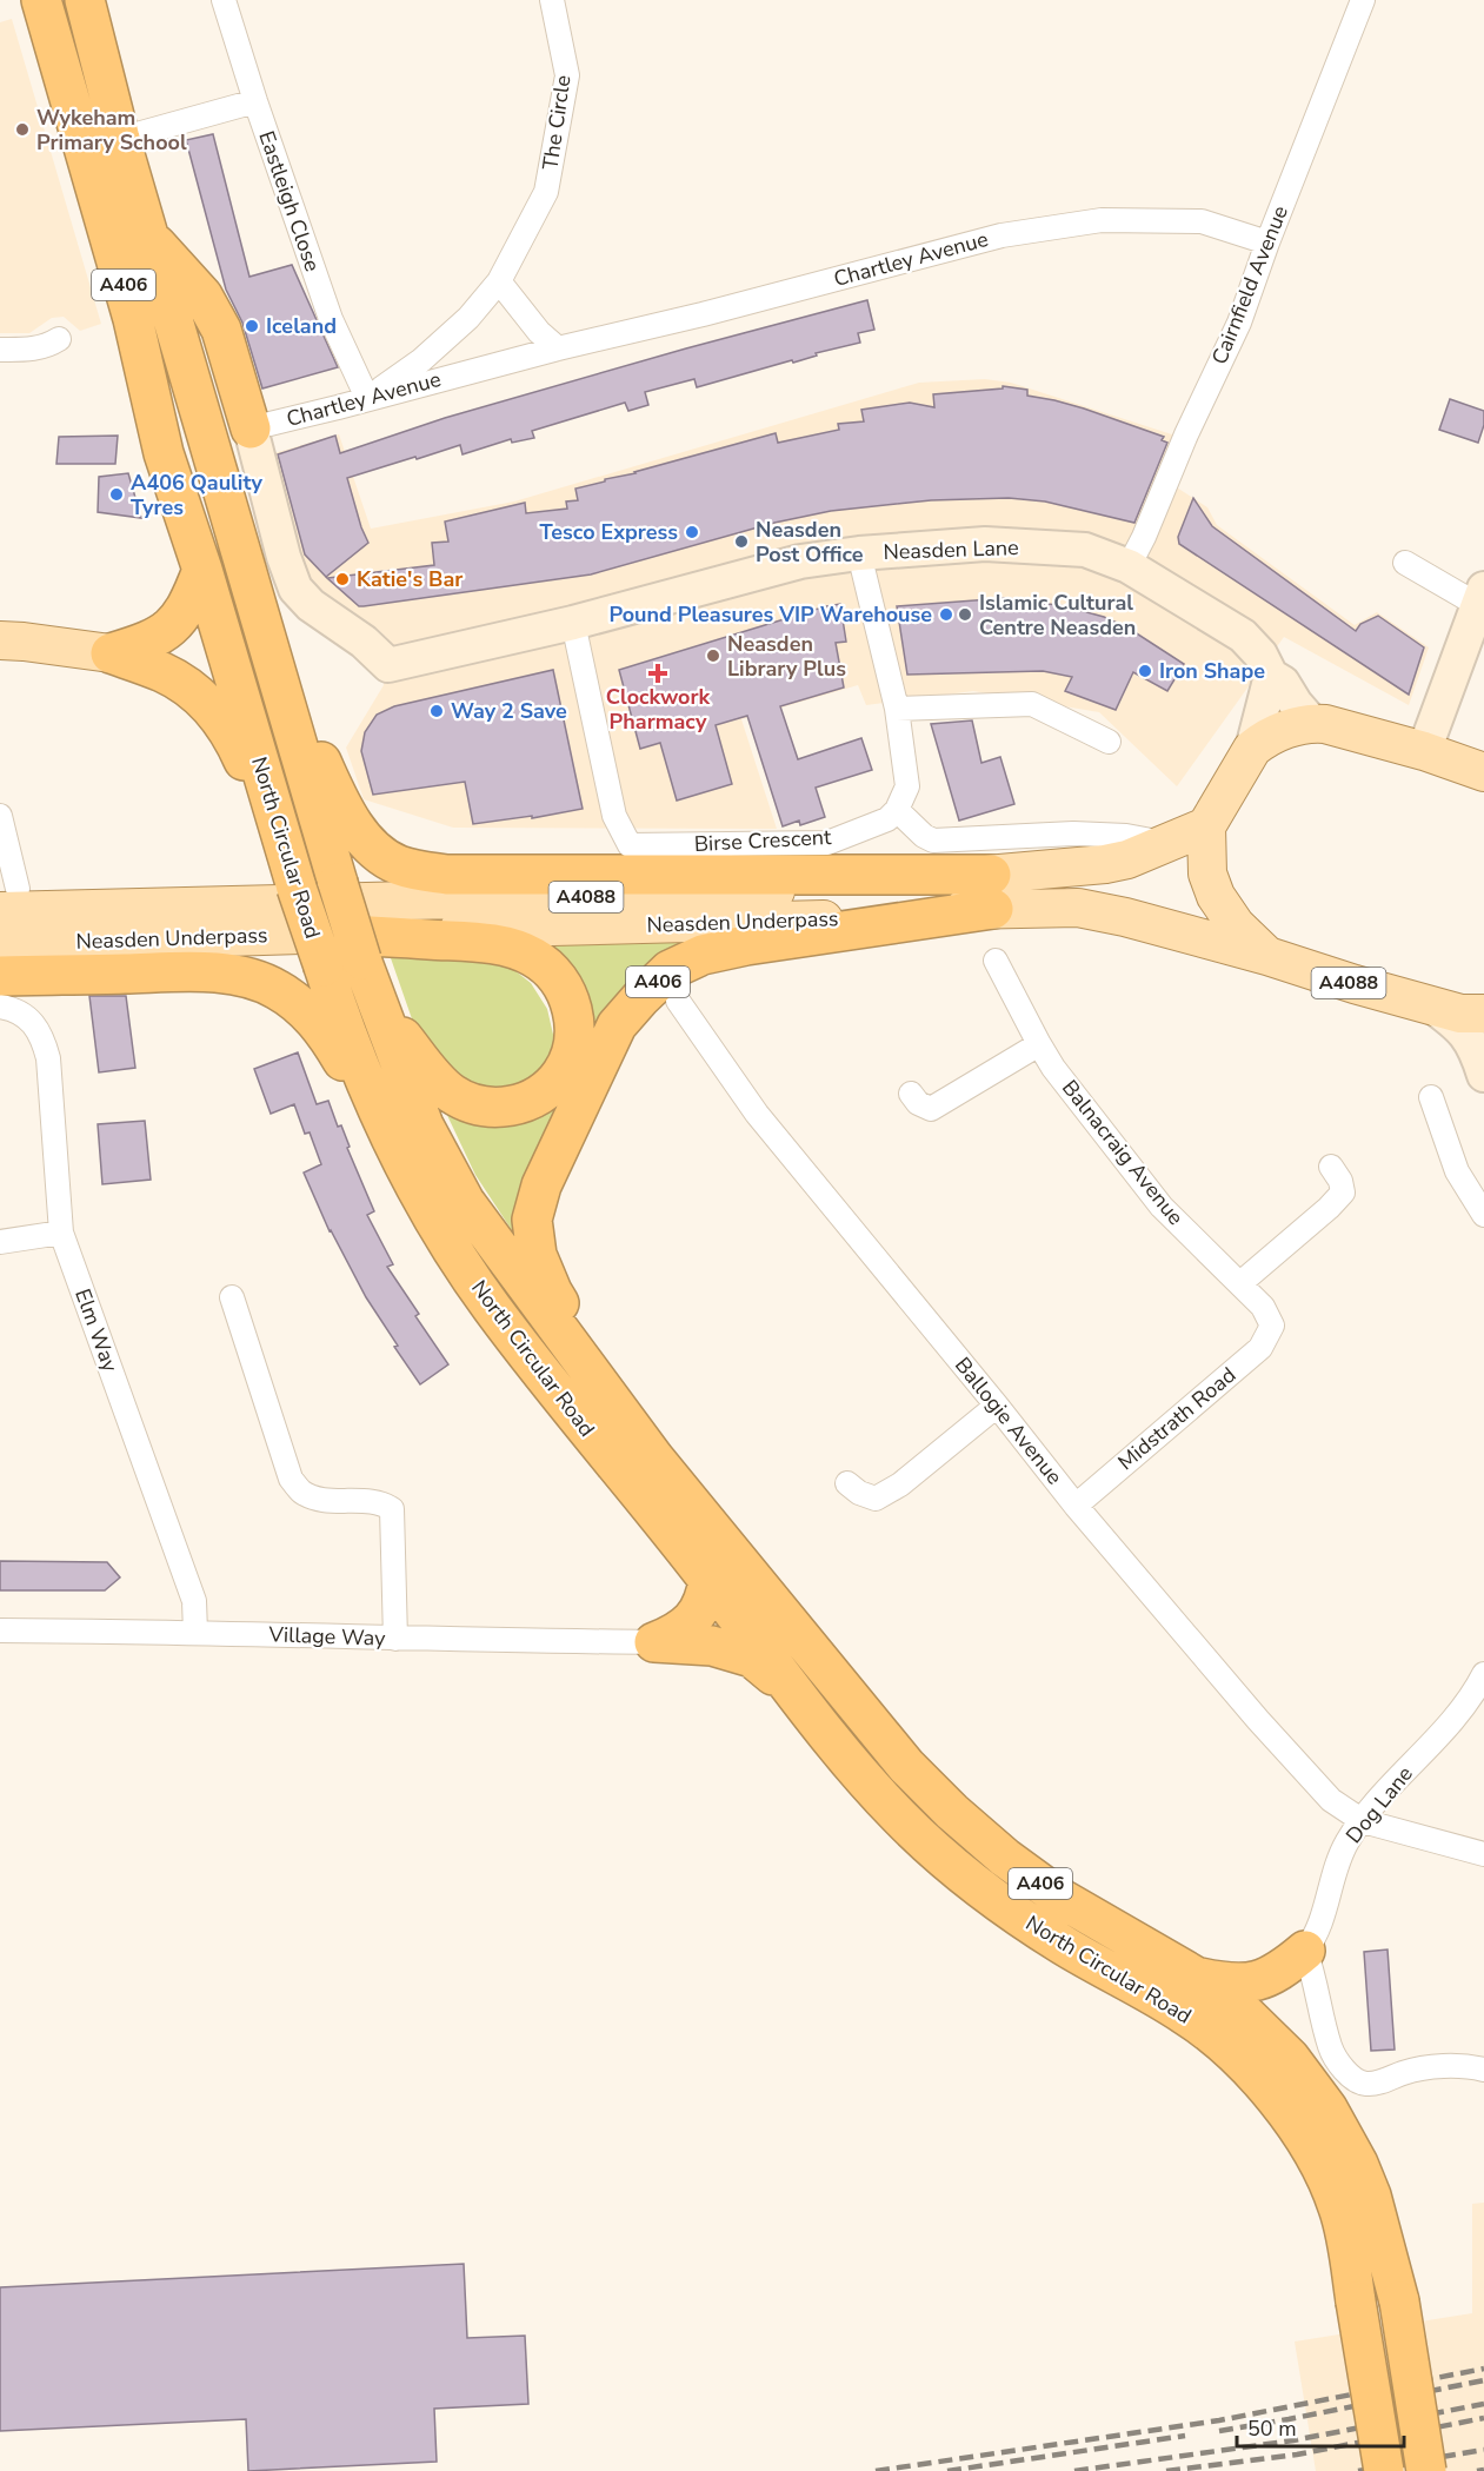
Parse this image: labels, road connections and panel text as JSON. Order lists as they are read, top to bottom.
{
  "streets": {
    "highway": ["A406", "North Circular Road"],
    "main road": ["A4088", "Neasden Underpass"],
    "street": [
      "The Circle",
      "Eastleigh Close",
      "Chartley Avenue",
      "Cairnfield Avenue",
      "Neasden Lane",
      "Birse Crescent",
      "Balnacraig Avenue",
      "Elm Way",
      "Midstrath Road",
      "Ballogie Avenue",
      "Village Way",
      "Dog Lane"
    ]
  },
  "crossings": [
    ["The Circle", "Eastleigh Close"],
    ["The Circle", "Chartley Avenue"],
    ["Eastleigh Close", "Chartley Avenue"],
    ["Chartley Avenue", "Cairnfield Avenue"],
    ["Chartley Avenue", "Neasden Lane"],
    ["A406", "North Circular Road"],
    ["A406", "Neasden Underpass"],
    ["Cairnfield Avenue", "Neasden Lane"],
    ["Neasden Lane", "Birse Crescent"],
    ["North Circular Road", "Neasden Underpass"],
    ["A4088", "Neasden Underpass"],
    ["Balnacraig Avenue", "Midstrath Road"],
    ["Elm Way", "Village Way"],
    ["Midstrath Road", "Ballogie Avenue"],
    ["Ballogie Avenue", "Dog Lane"]
  ],
  "places": {
    "other": [
      "Wykeham Primary School",
      "Iceland",
      "A406 Qaulity Tyres",
      "Tesco Express",
      "Neasden Post Office",
      "Katie's Bar",
      "Pound Pleasures VIP Warehouse",
      "Islamic Cultural Centre Neasden",
      "Neasden Library Plus",
      "Iron Shape",
      "Way 2 Save"
    ],
    "health": ["Clockwork Pharmacy"]
  },
  "scale_bar": "50 m"
}
